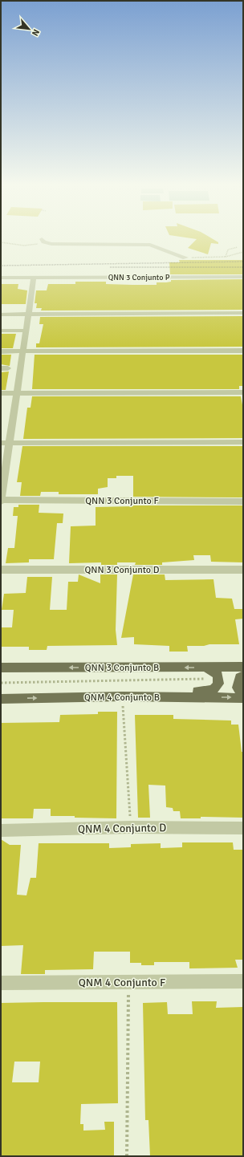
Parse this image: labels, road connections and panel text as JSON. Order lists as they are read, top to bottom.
{
  "streets": {
    "main road": ["QNN 3 Conjunto B", "QNM 4 Conjunto B"],
    "street": [
      "QNN 3 Conjunto P",
      "QNN 3 Conjunto F",
      "QNN 3 Conjunto D",
      "QNM 4 Conjunto D",
      "QNM 4 Conjunto F"
    ]
  },
  "north": "bottom right"
}
